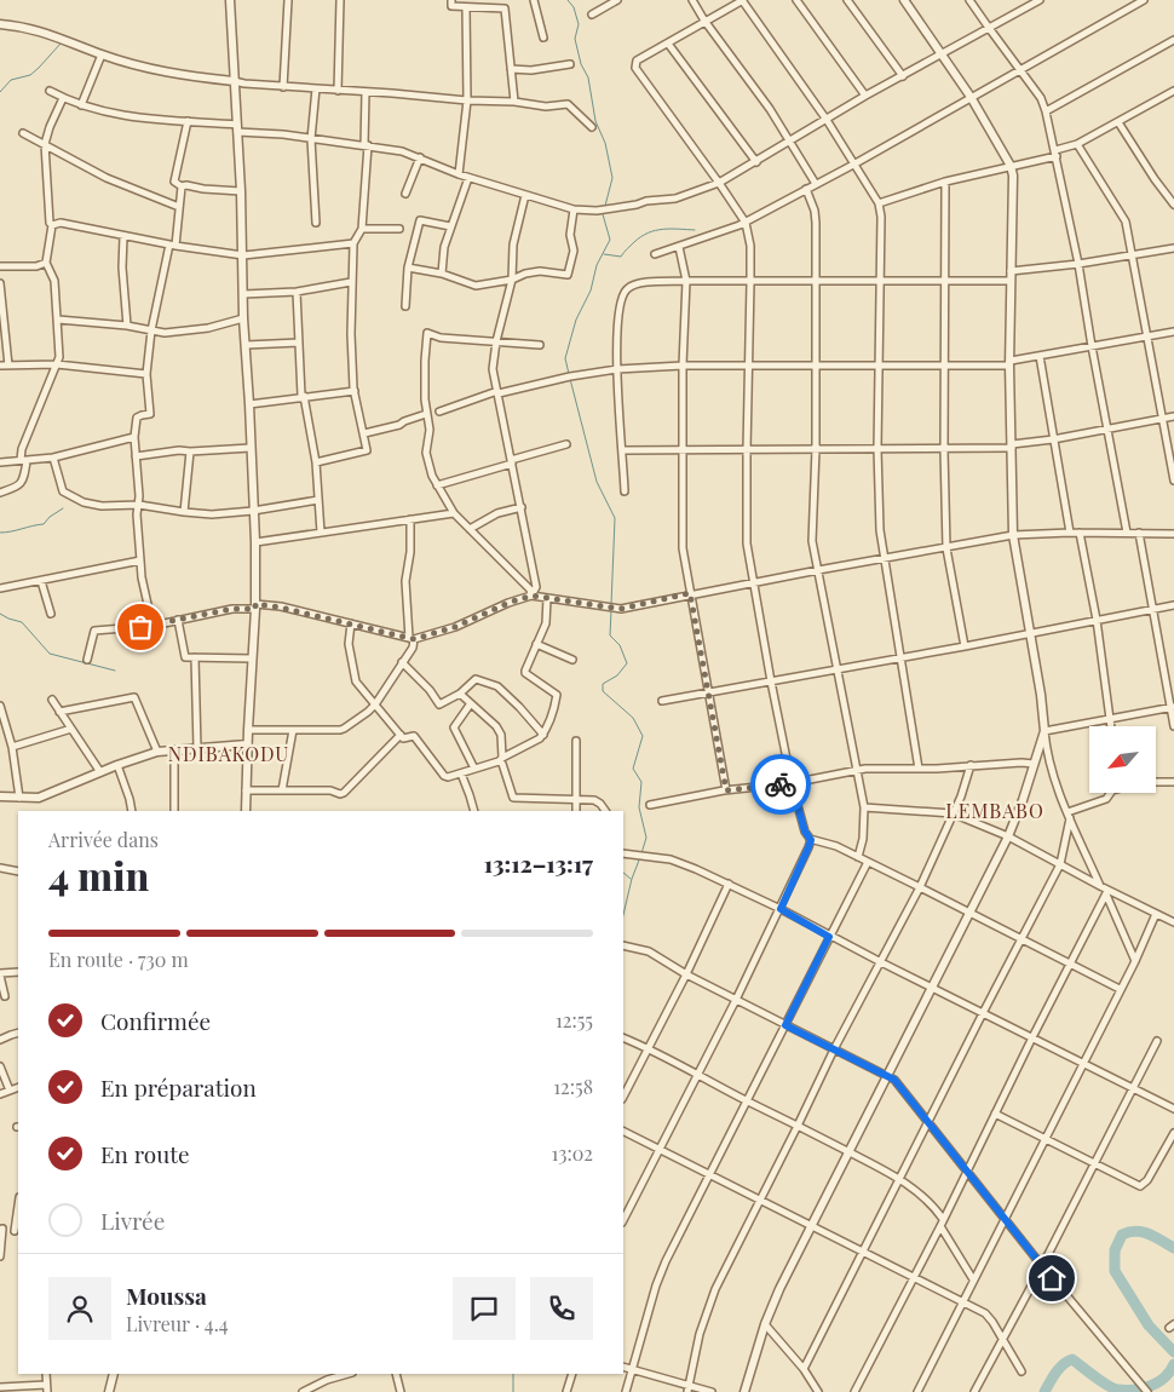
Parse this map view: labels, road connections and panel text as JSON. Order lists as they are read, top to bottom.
{
  "districts": ["NDIBAKODU", "LEMBABO"],
  "north": "bottom left",
  "page": {
    "heading": ["4 min", "Arrivée dans", "13:12–13:17"],
    "panel": ["Moussa", "Livreur · 4.4"],
    "bar": "En route · 730 m",
    "list": [
      ["Confirmée", "12:55"],
      ["En préparation", "12:58"],
      ["En route", "13:02"],
      "Livrée"
    ]
  }
}
